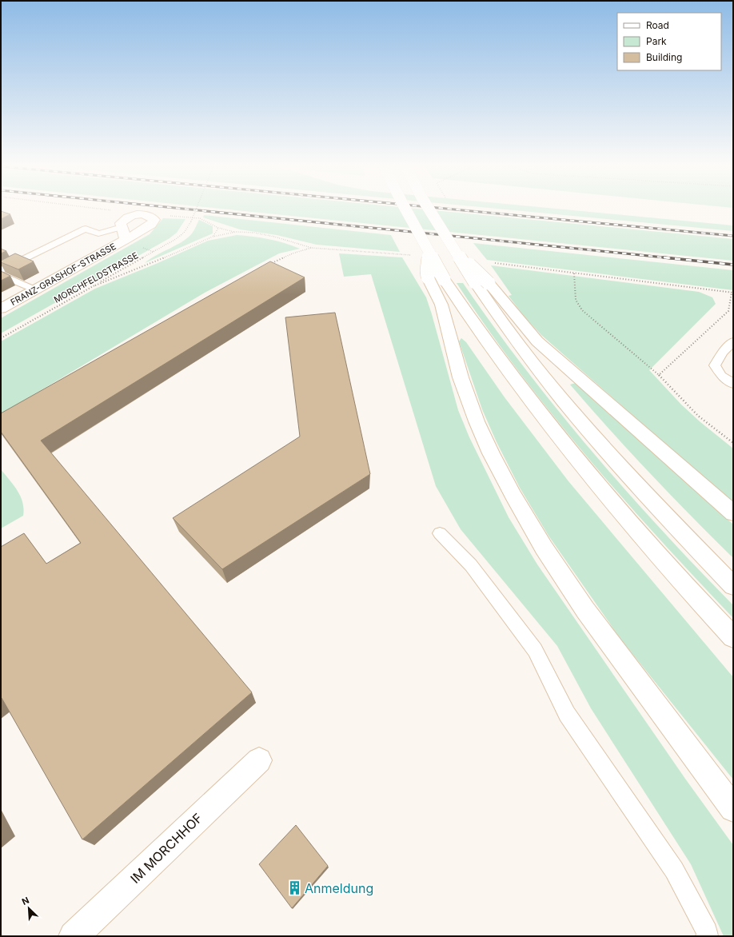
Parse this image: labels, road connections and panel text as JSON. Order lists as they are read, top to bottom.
{
  "streets": {
    "main road": ["FRANZ-GRASHOF-STRASSE", "IM MORCHHOF"],
    "path": ["MORCHFELDSTRASSE"]
  },
  "places": {
    "building": ["Anmeldung"]
  },
  "legend": ["Road", "Park", "Building"],
  "north": "top left"
}
